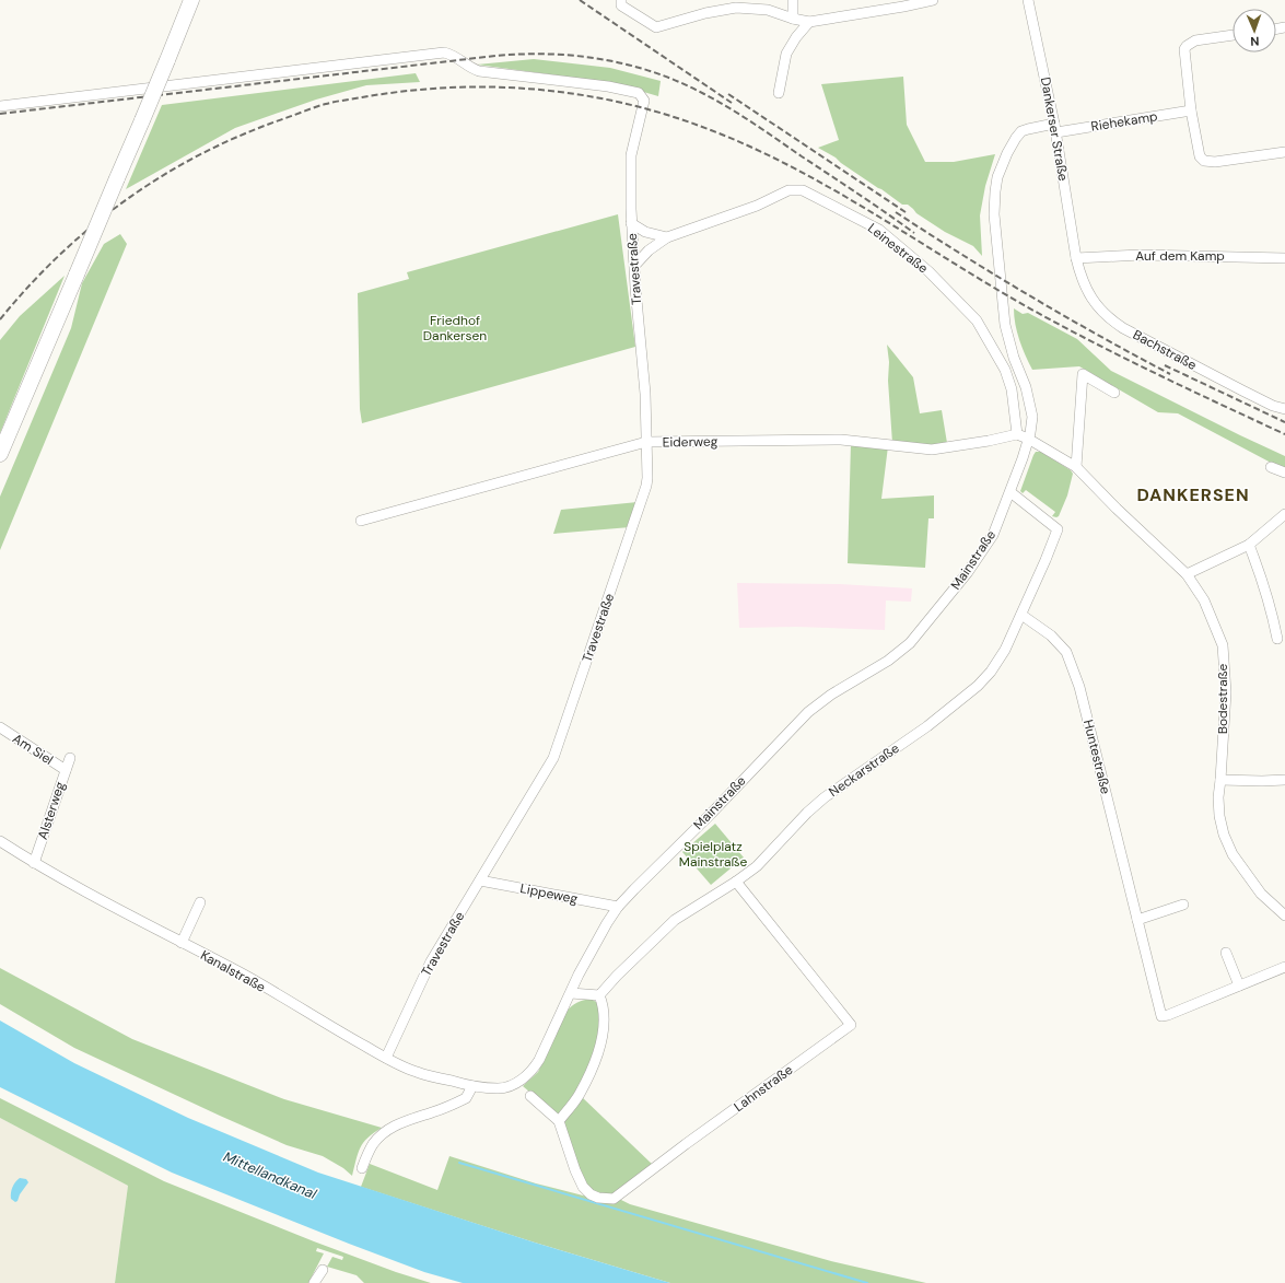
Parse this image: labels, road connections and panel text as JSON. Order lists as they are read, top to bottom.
{
  "streets": {
    "street": [
      "Riehekamp",
      "Dankerser Straße",
      "Leinestraße",
      "Auf dem Kamp",
      "Travestraße",
      "Bachstraße",
      "Eiderweg",
      "Mainstraße",
      "Bodestraße",
      "Am Siel",
      "Huntestraße",
      "Neckarstraße",
      "Alsterweg",
      "Lippeweg",
      "Kanalstraße",
      "Lahnstraße"
    ]
  },
  "crossings": [
    ["Riehekamp", "Dankerser Straße"],
    ["Riehekamp", "Eiderweg"],
    ["Riehekamp", "Mainstraße"],
    ["Riehekamp", "Bodestraße"],
    ["Dankerser Straße", "Auf dem Kamp"],
    ["Dankerser Straße", "Bachstraße"],
    ["Leinestraße", "Travestraße"],
    ["Leinestraße", "Eiderweg"],
    ["Auf dem Kamp", "Bachstraße"],
    ["Travestraße", "Eiderweg"],
    ["Travestraße", "Lippeweg"],
    ["Travestraße", "Kanalstraße"],
    ["Eiderweg", "Mainstraße"],
    ["Eiderweg", "Bodestraße"],
    ["Mainstraße", "Bodestraße"],
    ["Mainstraße", "Neckarstraße"],
    ["Mainstraße", "Lippeweg"],
    ["Mainstraße", "Kanalstraße"],
    ["Am Siel", "Alsterweg"],
    ["Huntestraße", "Neckarstraße"],
    ["Neckarstraße", "Lahnstraße"],
    ["Alsterweg", "Kanalstraße"]
  ],
  "districts": ["DANKERSEN"],
  "water": ["Mittellandkanal"],
  "parks": ["Friedhof Dankersen", "Spielplatz Mainstraße"],
  "north": "bottom"
}
